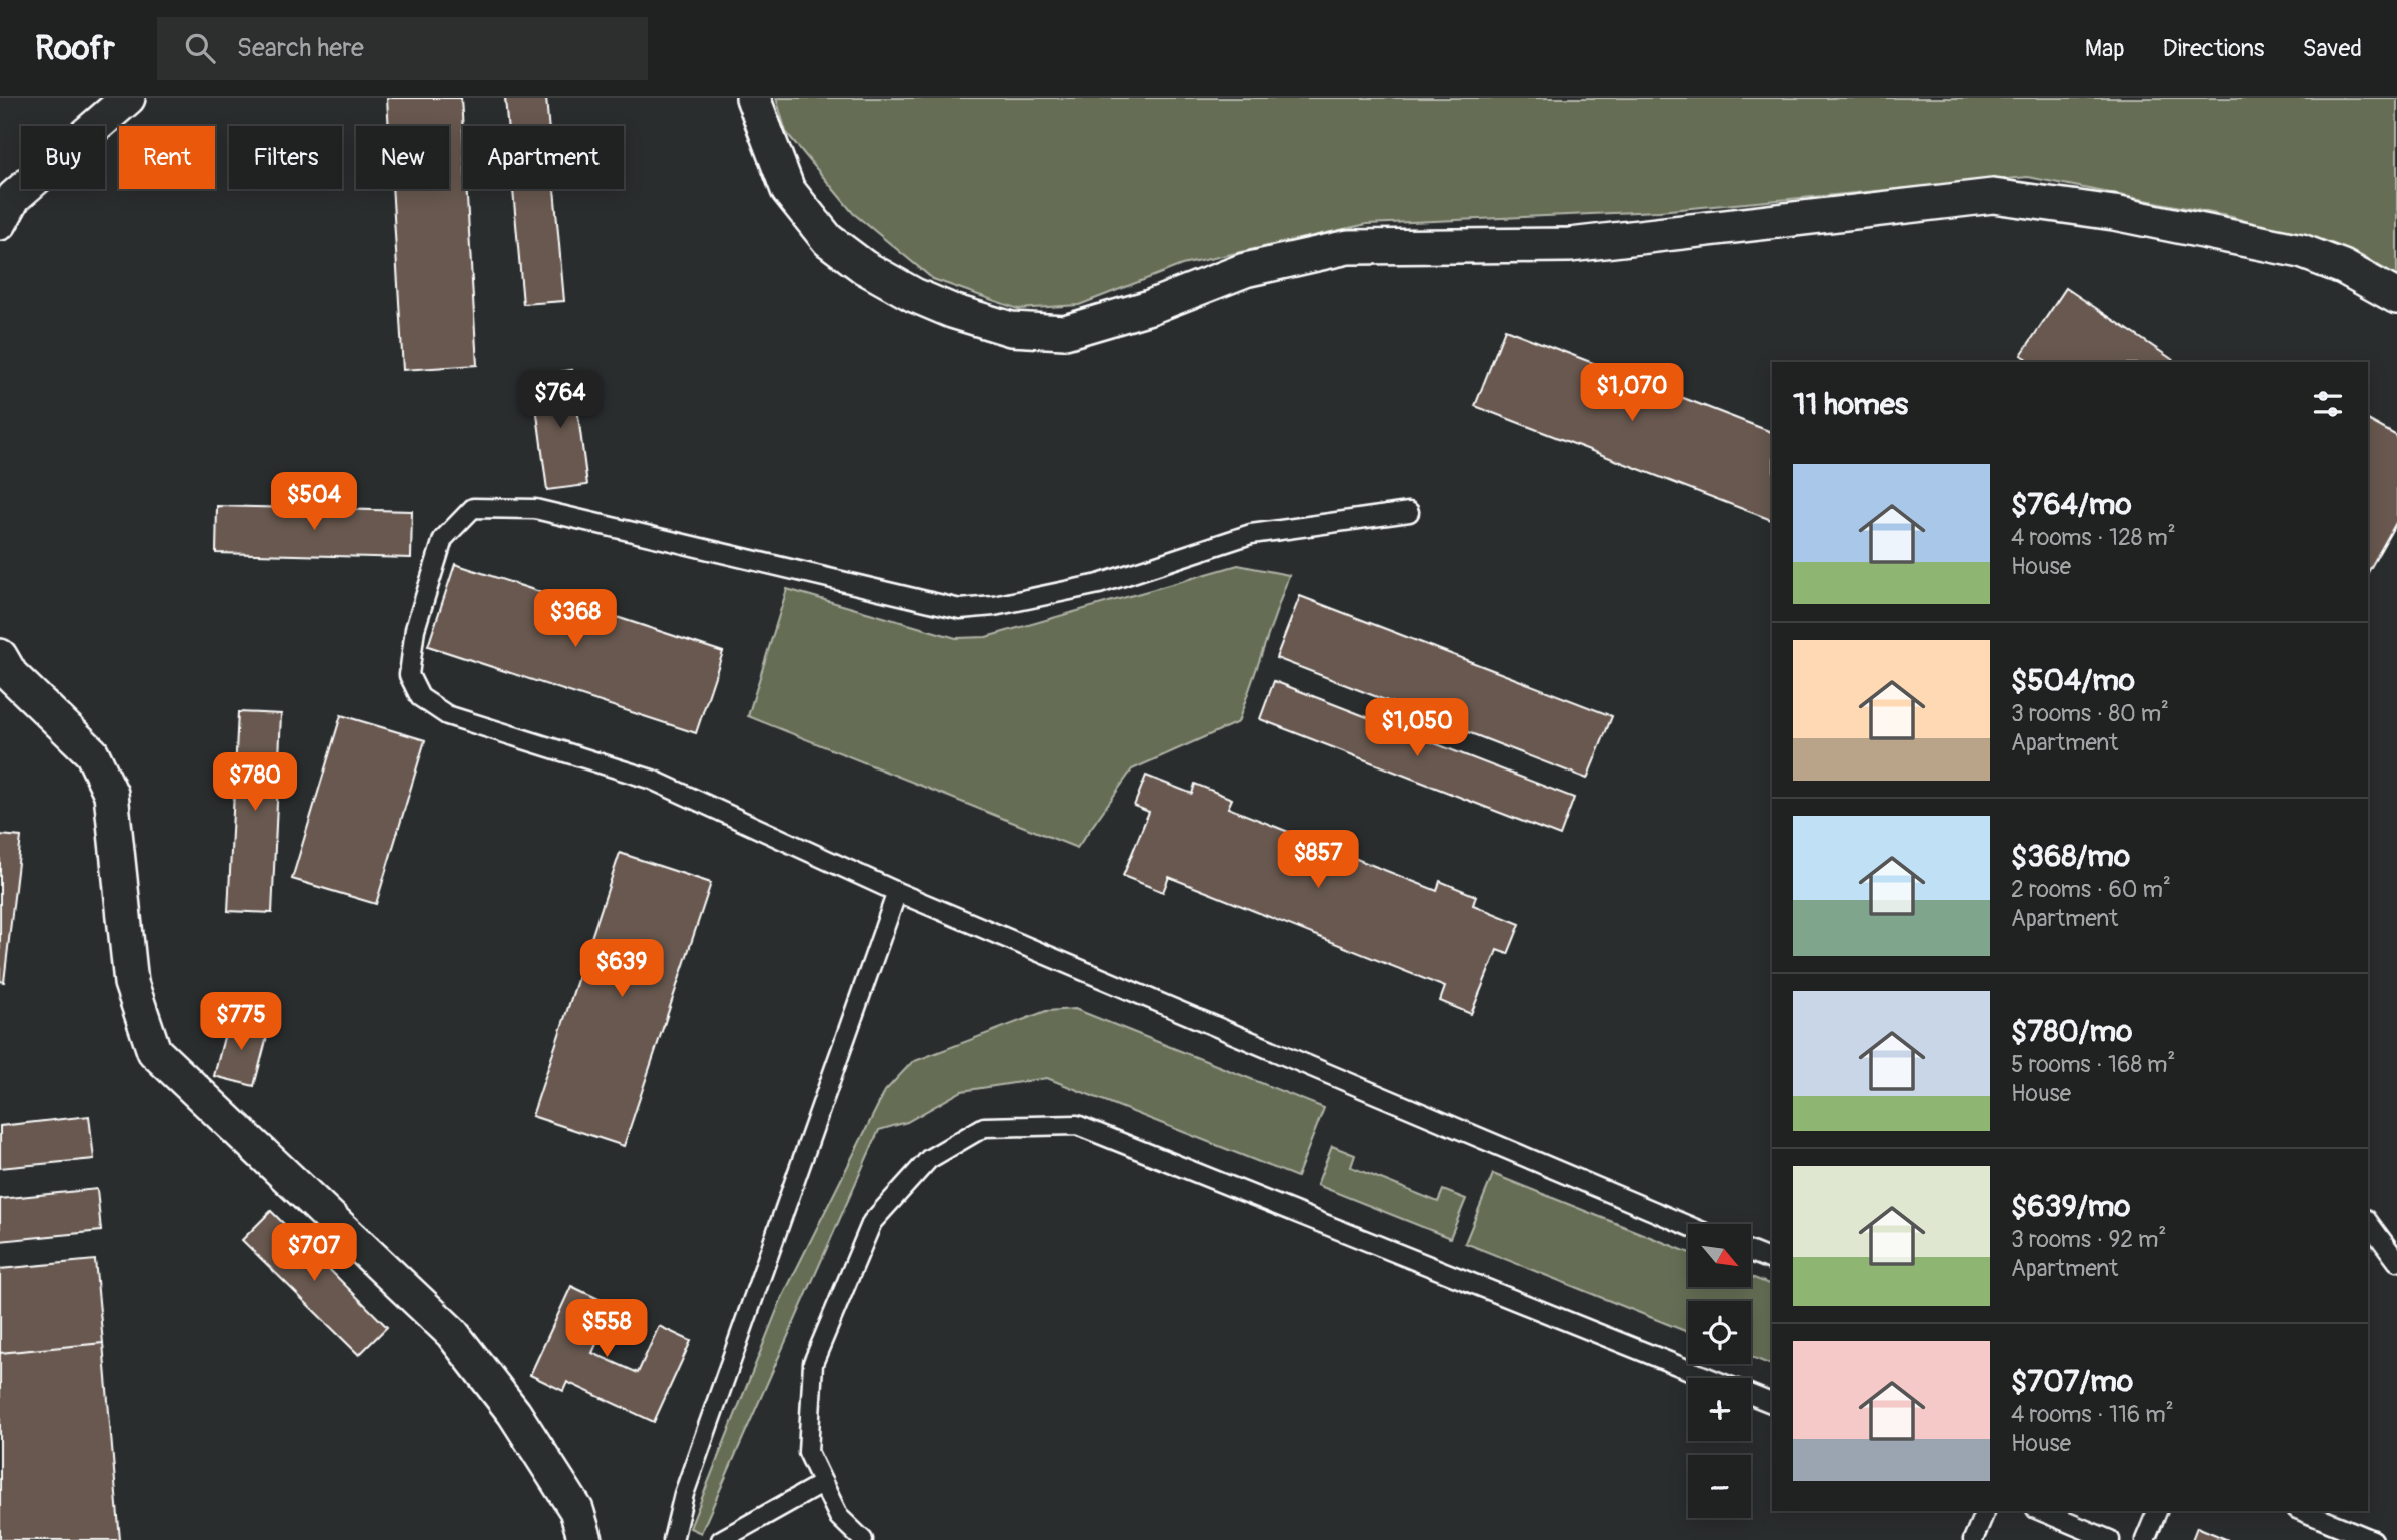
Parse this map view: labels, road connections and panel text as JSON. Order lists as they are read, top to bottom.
{
  "north": "bottom right",
  "page": {
    "header": "Roofr",
    "search": "Search here",
    "nav": ["Map", "Directions", "Saved"],
    "chip": [
      "Buy",
      "Rent",
      "Filters",
      "New",
      "Apartment"
    ],
    "heading": "11 homes",
    "price": [
      "$1,070",
      "$764",
      "$504",
      "$368",
      "$1,050",
      "$780",
      "$857",
      "$639",
      "$775",
      "$707",
      "$558"
    ],
    "list": [
      {
        "name": "$764/mo",
        "note": "4 rooms · 128 m² · House"
      },
      {
        "name": "$504/mo",
        "note": "3 rooms · 80 m² · Apartment"
      },
      {
        "name": "$368/mo",
        "note": "2 rooms · 60 m² · Apartment"
      },
      {
        "name": "$780/mo",
        "note": "5 rooms · 168 m² · House"
      },
      {
        "name": "$639/mo",
        "note": "3 rooms · 92 m² · Apartment"
      },
      {
        "name": "$707/mo",
        "note": "4 rooms · 116 m² · House"
      }
    ],
    "map_buttons": ["+", "−"]
  }
}
